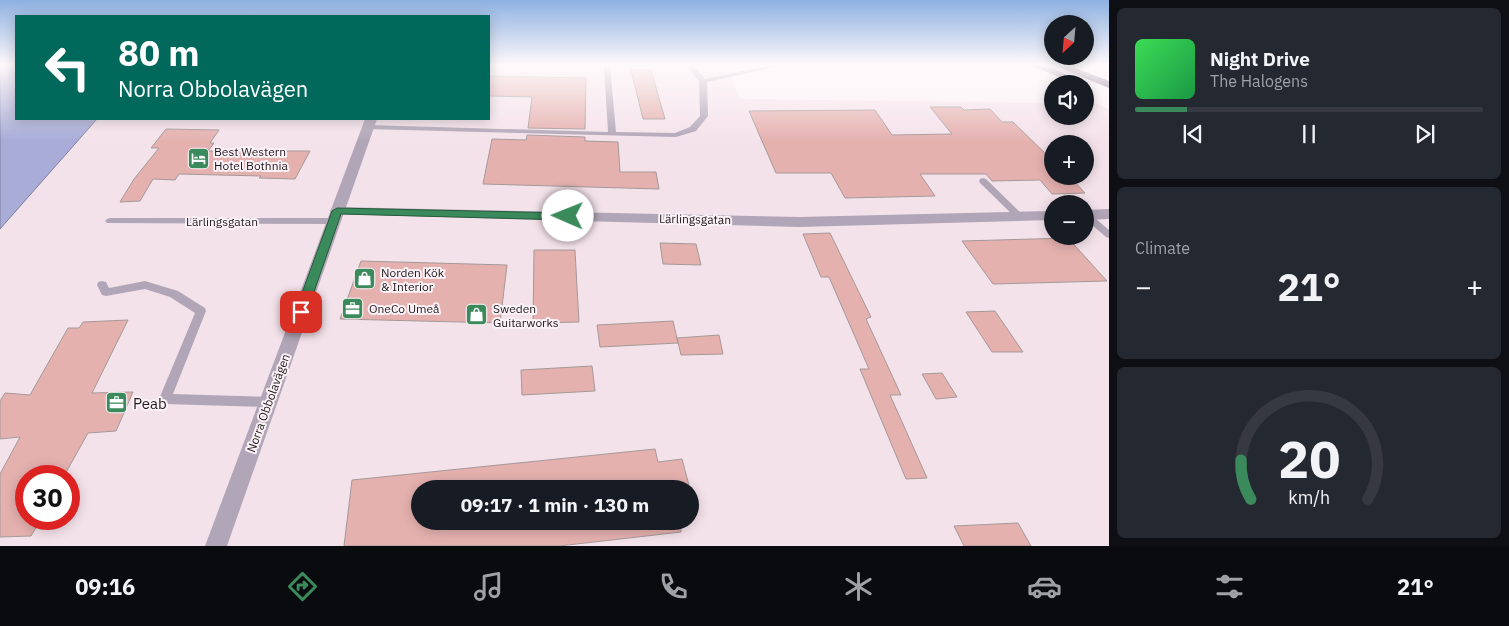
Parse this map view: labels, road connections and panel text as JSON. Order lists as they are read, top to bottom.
{
  "streets": {
    "street": ["Lärlingsgatan", "Norra Obbolavägen"]
  },
  "crossings": [
    ["Lärlingsgatan", "Norra Obbolavägen"]
  ],
  "places": {
    "hotel": ["Best Western Hotel Bothnia"],
    "shop": ["Norden Kök & Interior", "Sweden Guitarworks"],
    "office": ["OneCo Umeå", "Peab"]
  },
  "north": "bottom left",
  "page": {
    "map_buttons": ["+", "−"],
    "turn": ["80 m", "Norra Obbolavägen"],
    "song": ["Night Drive", "The Halogens"],
    "tile": "Climate",
    "heat": ["−", "21°", "+"],
    "limit": "30",
    "trip": "09:17 · 1 min · 130 m",
    "tabs": ["09:16", "21°"],
    "gauge": ["20", "km/h"]
  }
}
